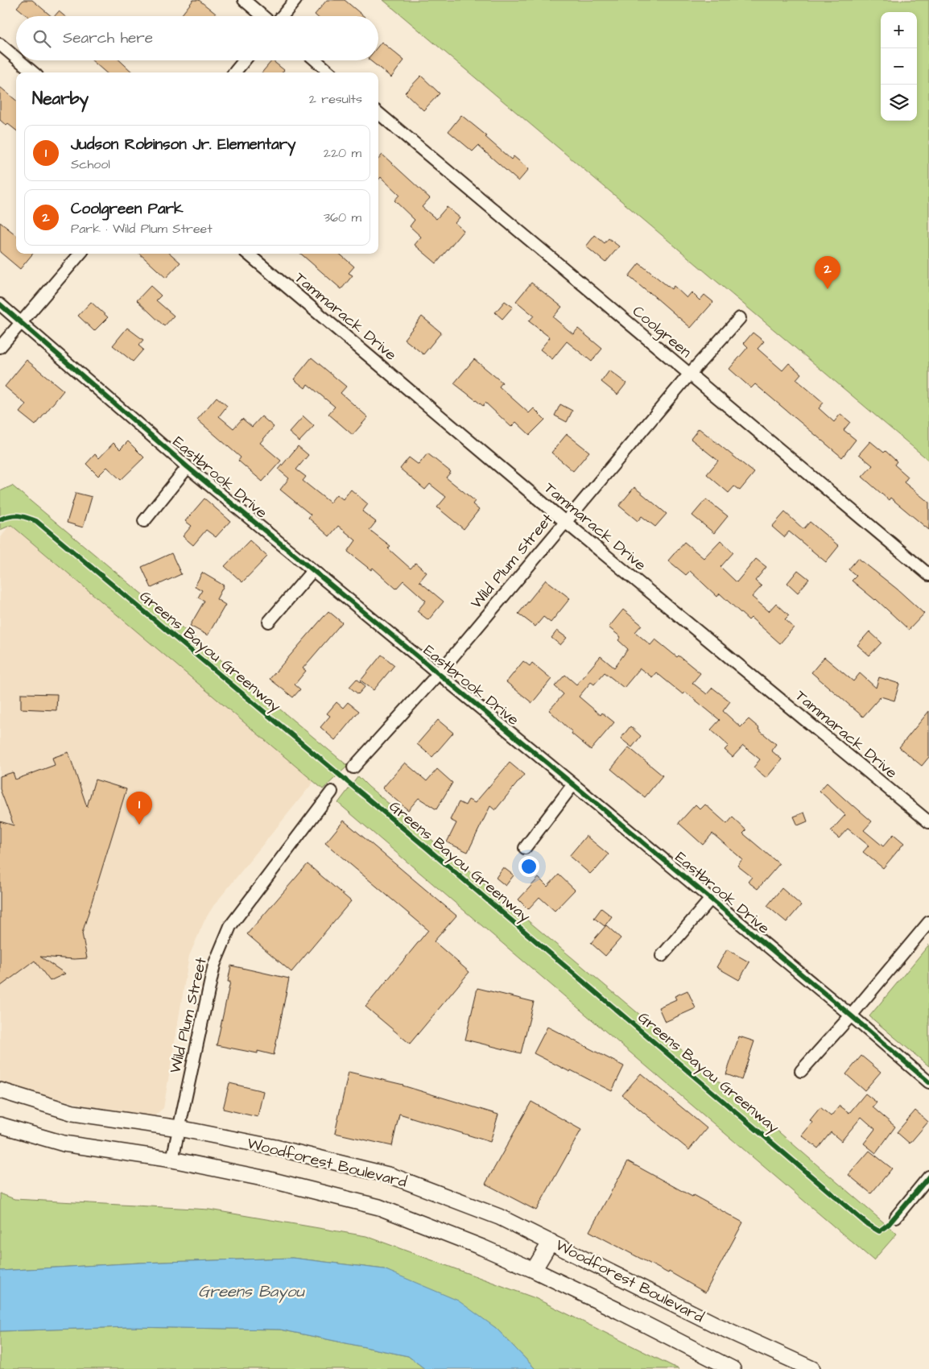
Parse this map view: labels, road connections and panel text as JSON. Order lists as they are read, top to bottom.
{
  "streets": {
    "main road": ["Woodforest Boulevard"],
    "street": [
      "Tammarack Drive",
      "Coolgreen",
      "Eastbrook Drive",
      "Wild Plum Street"
    ],
    "cycle path": ["Greens Bayou Greenway"]
  },
  "crossings": [
    ["Tammarack Drive", "Wild Plum Street"],
    ["Coolgreen", "Wild Plum Street"],
    ["Eastbrook Drive", "Wild Plum Street"],
    ["Wild Plum Street", "Woodforest Boulevard"]
  ],
  "water": ["Greens Bayou"],
  "page": {
    "map_buttons": ["+", "−"],
    "search": "Search here",
    "heading": ["Nearby", "2 results"],
    "list": [
      {
        "mark": "1",
        "name": "Judson Robinson Jr. Elementary",
        "note": "School",
        "value": "220 m"
      },
      {
        "mark": "2",
        "name": "Coolgreen Park",
        "note": "Park · Wild Plum Street",
        "value": "360 m"
      }
    ],
    "pins": ["2", "1"]
  }
}
